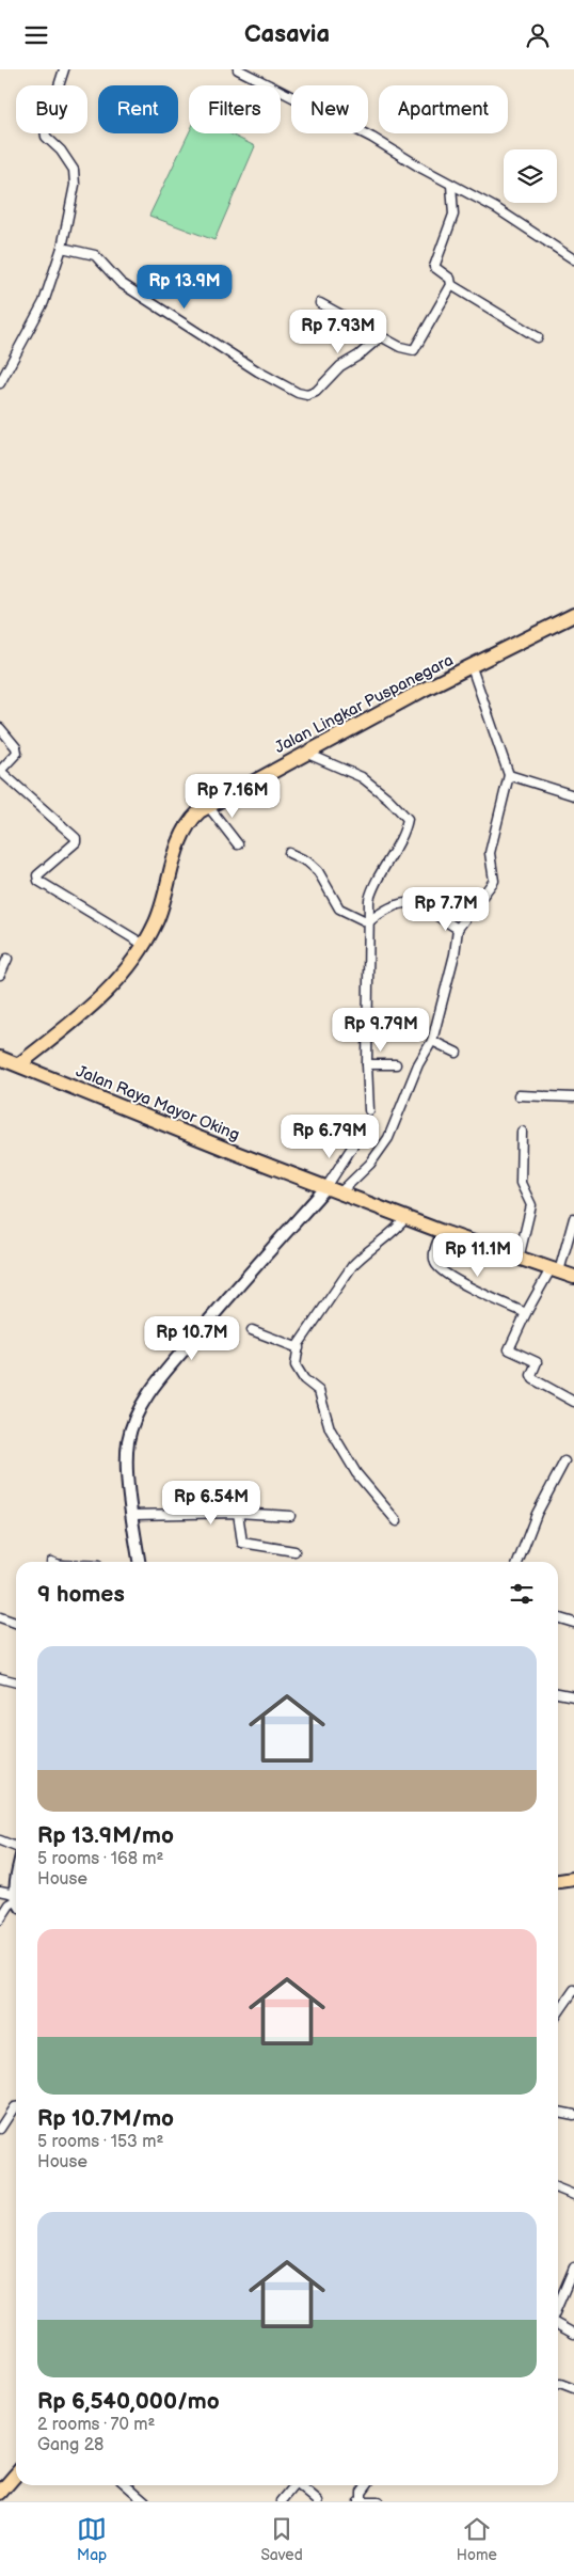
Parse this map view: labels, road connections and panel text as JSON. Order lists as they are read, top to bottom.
{
  "streets": {
    "main road": ["Jalan Lingkar Puspanegara", "Jalan Raya Mayor Oking"]
  },
  "crossings": [
    ["Jalan Lingkar Puspanegara", "Jalan Raya Mayor Oking"]
  ],
  "page": {
    "header": "Casavia",
    "chip": [
      "Buy",
      "Rent",
      "Filters",
      "New",
      "Apartment"
    ],
    "price": [
      "Rp 13.9M",
      "Rp 7.93M",
      "Rp 7.16M",
      "Rp 7.7M",
      "Rp 9.79M",
      "Rp 6.79M",
      "Rp 11.1M",
      "Rp 10.7M",
      "Rp 6.54M"
    ],
    "heading": "9 homes",
    "list": [
      {
        "name": "Rp 13.9M/mo",
        "note": "5 rooms · 168 m² · House"
      },
      {
        "name": "Rp 10.7M/mo",
        "note": "5 rooms · 153 m² · House"
      },
      {
        "name": "Rp 6,540,000/mo",
        "note": "2 rooms · 70 m² · Gang 28"
      }
    ],
    "tabs": ["Map", "Saved", "Home"]
  }
}
